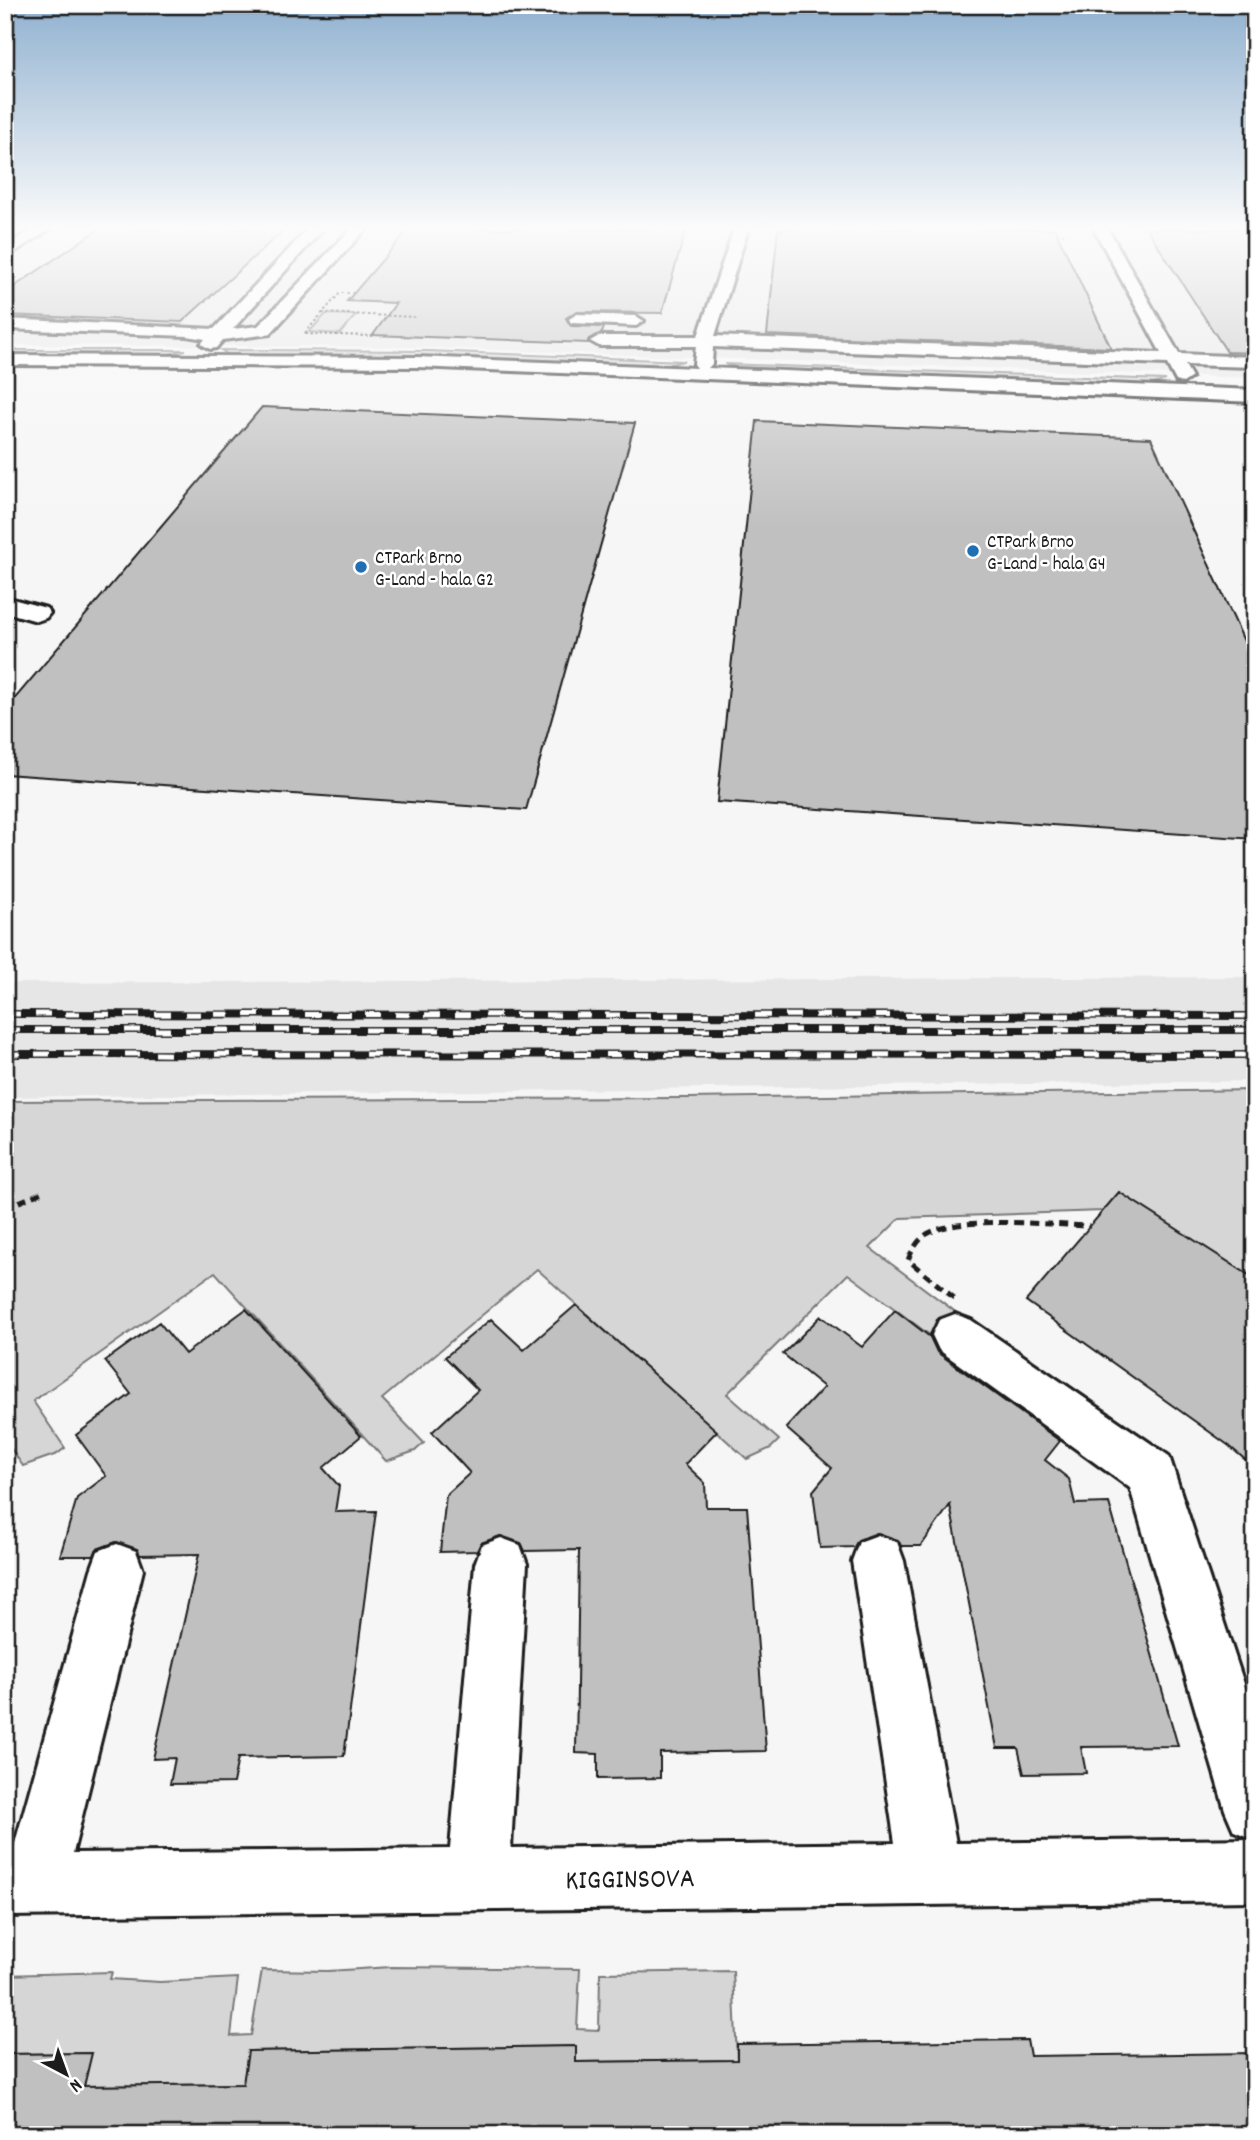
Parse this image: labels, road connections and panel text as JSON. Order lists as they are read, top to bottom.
{
  "streets": {
    "street": ["KIGGINSOVA"]
  },
  "places": ["CTPark Brno G-Land - hala G4", "CTPark Brno G-Land - hala G2"],
  "north": "bottom right"
}
